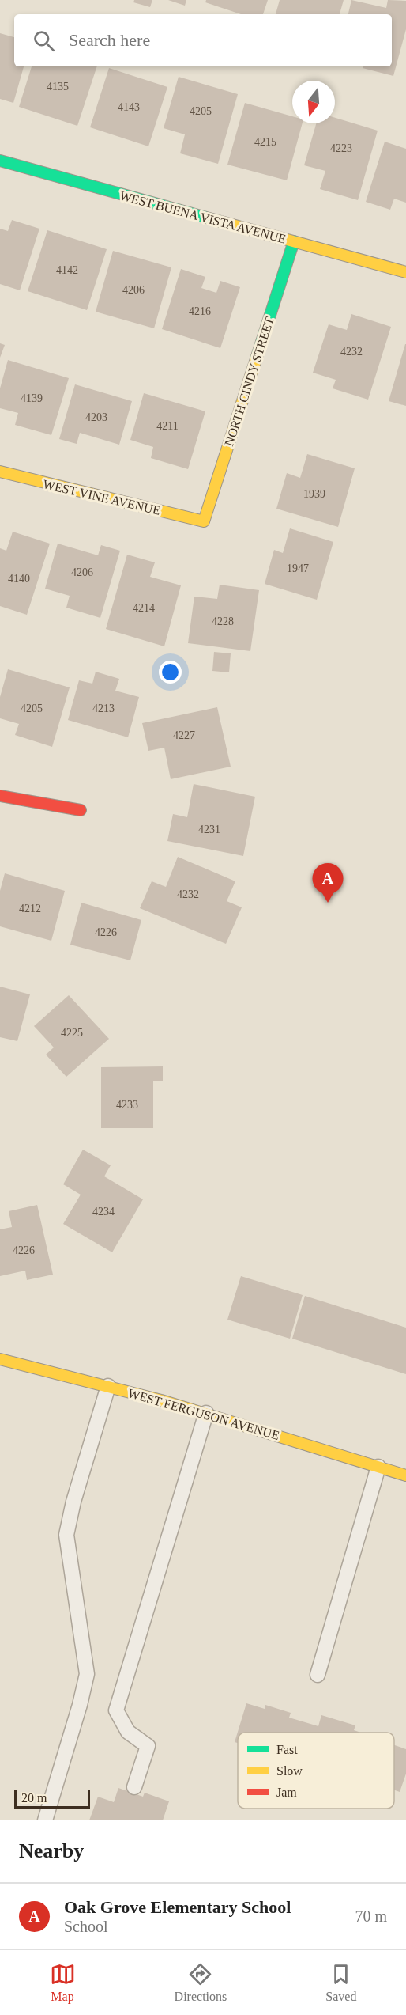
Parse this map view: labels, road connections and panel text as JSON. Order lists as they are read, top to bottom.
{
  "streets": {
    "street": [
      "WEST BUENA VISTA AVENUE",
      "NORTH CINDY STREET",
      "WEST VINE AVENUE",
      "WEST FERGUSON AVENUE"
    ]
  },
  "crossings": [
    ["WEST BUENA VISTA AVENUE", "NORTH CINDY STREET"],
    ["NORTH CINDY STREET", "WEST VINE AVENUE"]
  ],
  "house_numbers": [
    "4135",
    "4143",
    "4205",
    "4215",
    "4223",
    "4142",
    "4206",
    "4216",
    "4232",
    "4139",
    "4203",
    "4211",
    "1939",
    "1947",
    "4206",
    "4140",
    "4214",
    "4228",
    "4205",
    "4213",
    "4227",
    "4231",
    "4232",
    "4212",
    "4226",
    "4225",
    "4233",
    "4234",
    "4226"
  ],
  "legend": ["Fast", "Slow", "Jam"],
  "scale_bar": "20 m",
  "north": "bottom",
  "page": {
    "search": "Search here",
    "pins": "A",
    "scale": "20 m",
    "heading": "Nearby",
    "list": [
      {
        "mark": "A",
        "name": "Oak Grove Elementary School",
        "note": "School",
        "value": "70 m"
      }
    ],
    "nav": ["Map", "Directions", "Saved"]
  }
}
